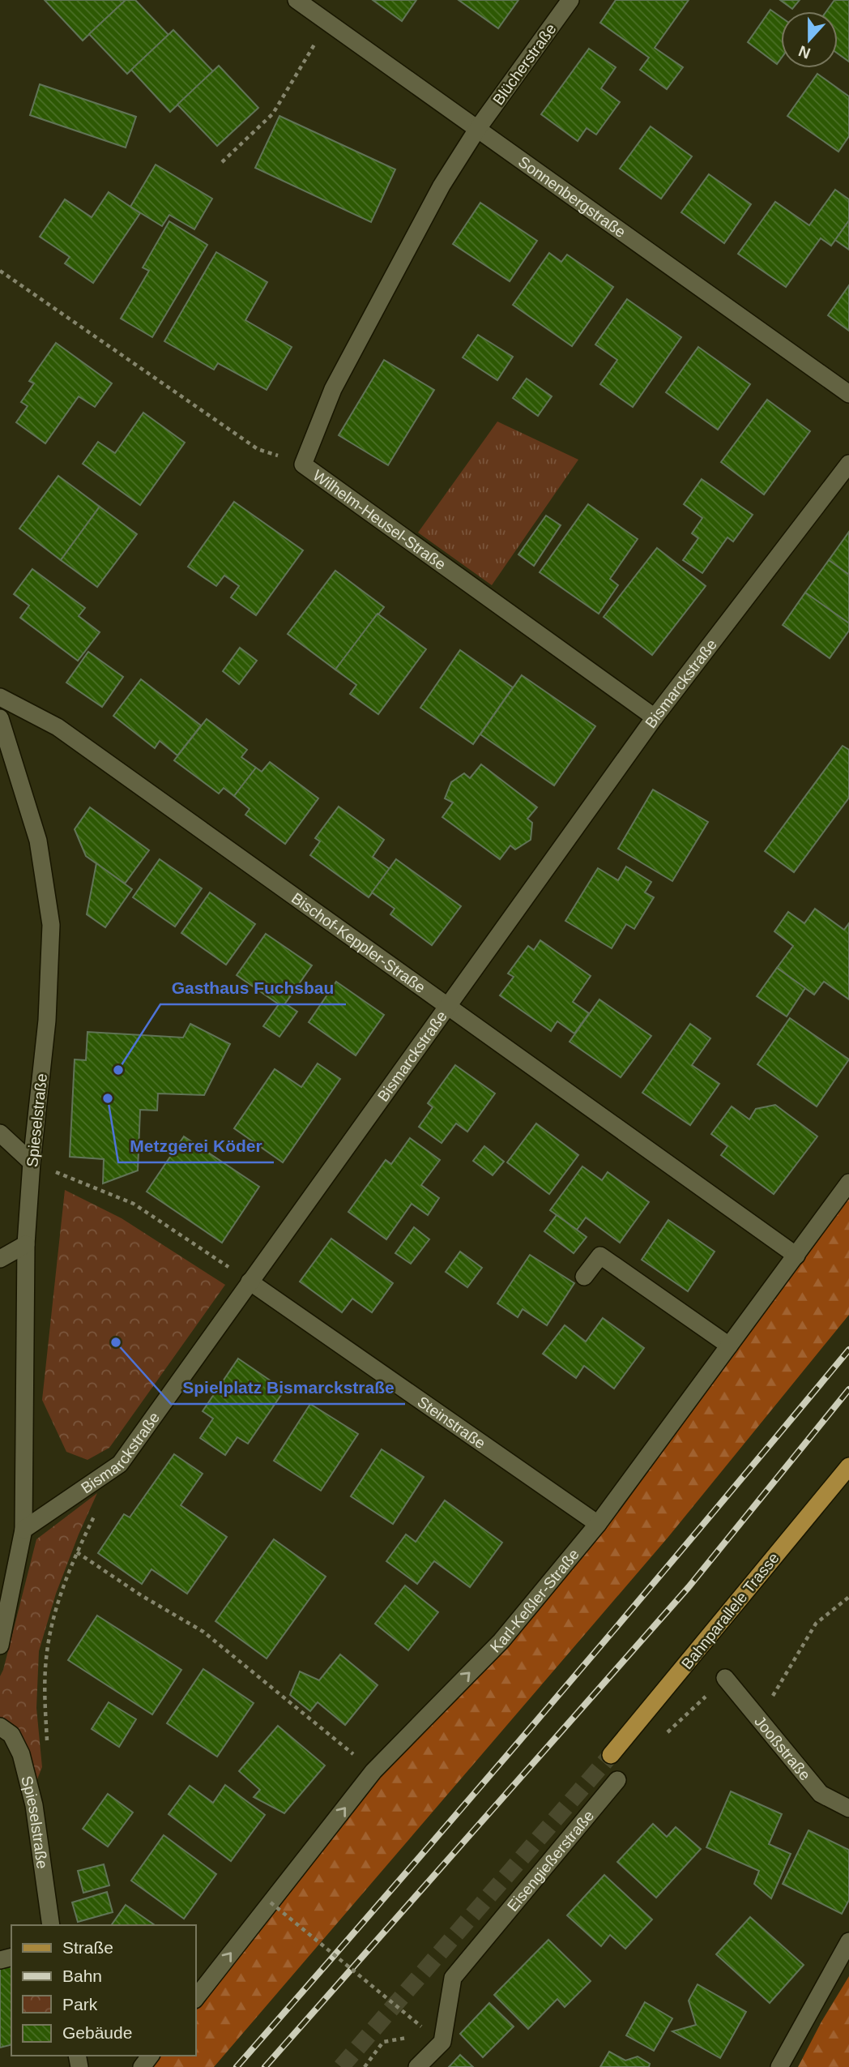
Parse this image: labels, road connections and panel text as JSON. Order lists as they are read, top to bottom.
{
  "streets": {
    "main road": ["Bahnparallele Trasse"],
    "street": [
      "Blücherstraße",
      "Sonnenbergstraße",
      "Wilhelm-Heusel-Straße",
      "Bismarckstraße",
      "Bischof-Keppler-Straße",
      "Spieselstraße",
      "Steinstraße",
      "Karl-Keßler-Straße",
      "Jooßstraße",
      "Eisengießerstraße"
    ]
  },
  "crossings": [
    ["Blücherstraße", "Sonnenbergstraße"],
    ["Blücherstraße", "Wilhelm-Heusel-Straße"],
    ["Sonnenbergstraße", "Wilhelm-Heusel-Straße"],
    ["Wilhelm-Heusel-Straße", "Bismarckstraße"],
    ["Bismarckstraße", "Bischof-Keppler-Straße"],
    ["Bismarckstraße", "Spieselstraße"],
    ["Bismarckstraße", "Steinstraße"],
    ["Bischof-Keppler-Straße", "Karl-Keßler-Straße"],
    ["Steinstraße", "Karl-Keßler-Straße"]
  ],
  "one_way": ["Karl-Keßler-Straße"],
  "places": ["Gasthaus Fuchsbau", "Metzgerei Köder", "Spielplatz Bismarckstraße"],
  "legend": [
    "Straße",
    "Bahn",
    "Park",
    "Gebäude"
  ],
  "north": "bottom"
}
